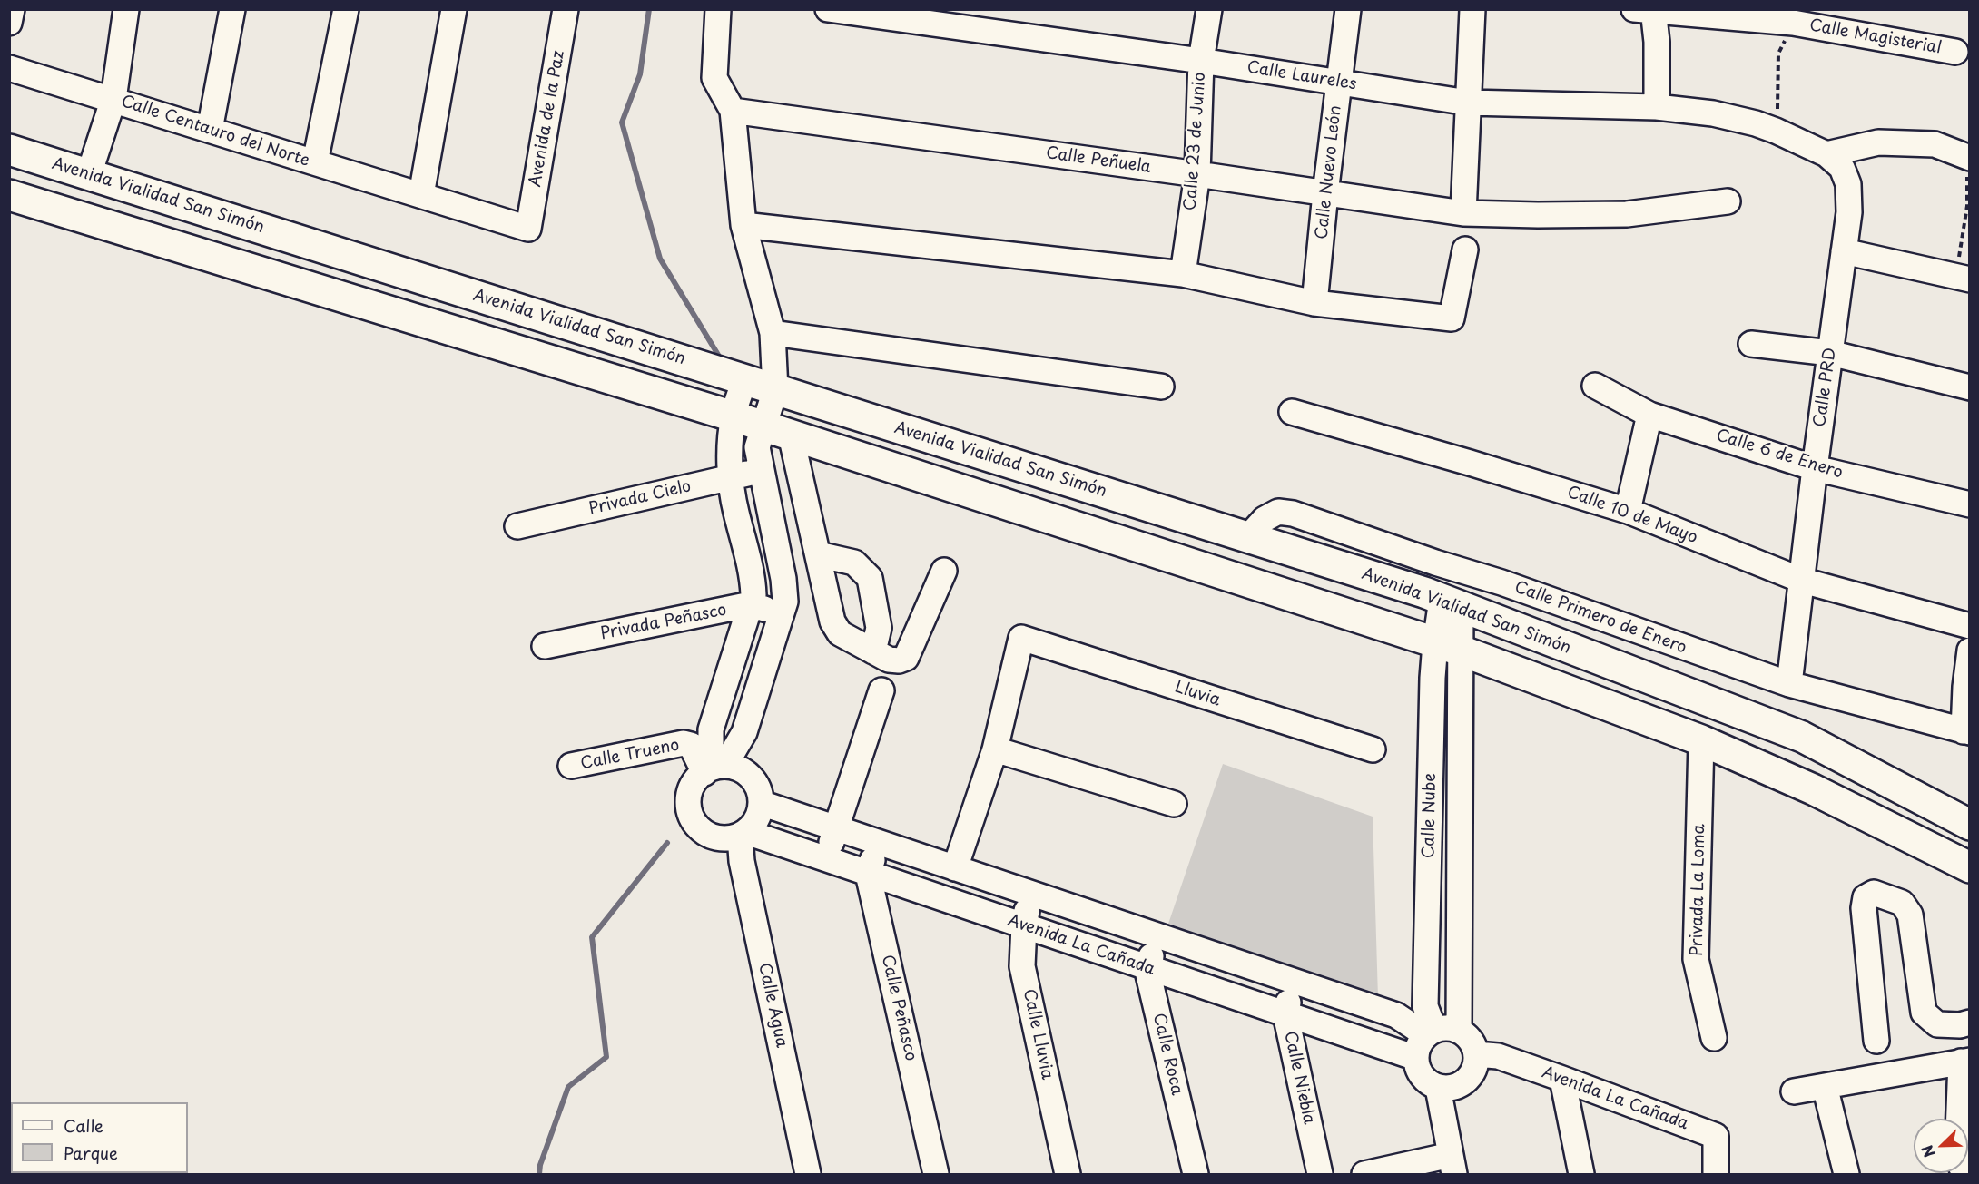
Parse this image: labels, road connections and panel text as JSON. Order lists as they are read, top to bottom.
{
  "streets": {
    "main road": ["Avenida Vialidad San Simón"],
    "street": [
      "Calle Magisterial",
      "Calle Laureles",
      "Avenida de la Paz",
      "Calle Centauro del Norte",
      "Calle 23 de Junio",
      "Calle Peñuela",
      "Calle Nuevo León",
      "Calle PRD",
      "Calle 6 de Enero",
      "Privada Cielo",
      "Calle 10 de Mayo",
      "Calle Primero de Enero",
      "Privada Peñasco",
      "Lluvia",
      "Calle Trueno",
      "Calle Nube",
      "Privada La Loma",
      "Avenida La Cañada",
      "Calle Agua",
      "Calle Peñasco",
      "Calle Lluvia",
      "Calle Roca",
      "Calle Niebla"
    ]
  },
  "crossings": [
    ["Calle Laureles", "Calle 23 de Junio"],
    ["Calle Laureles", "Calle Nuevo León"],
    ["Calle Laureles", "Calle PRD"],
    ["Avenida de la Paz", "Calle Centauro del Norte"],
    ["Calle 23 de Junio", "Calle Peñuela"],
    ["Calle Peñuela", "Calle Nuevo León"],
    ["Avenida Vialidad San Simón", "Calle Primero de Enero"],
    ["Avenida Vialidad San Simón", "Calle Nube"],
    ["Calle PRD", "Calle 6 de Enero"],
    ["Calle PRD", "Calle 10 de Mayo"],
    ["Calle PRD", "Calle Primero de Enero"],
    ["Calle Primero de Enero", "Calle Nube"],
    ["Calle Trueno", "Avenida La Cañada"],
    ["Calle Trueno", "Calle Agua"],
    ["Calle Nube", "Avenida La Cañada"],
    ["Avenida La Cañada", "Calle Agua"],
    ["Avenida La Cañada", "Calle Peñasco"],
    ["Avenida La Cañada", "Calle Lluvia"],
    ["Avenida La Cañada", "Calle Roca"],
    ["Avenida La Cañada", "Calle Niebla"]
  ],
  "legend": ["Calle", "Parque"],
  "north": "bottom left"
}
